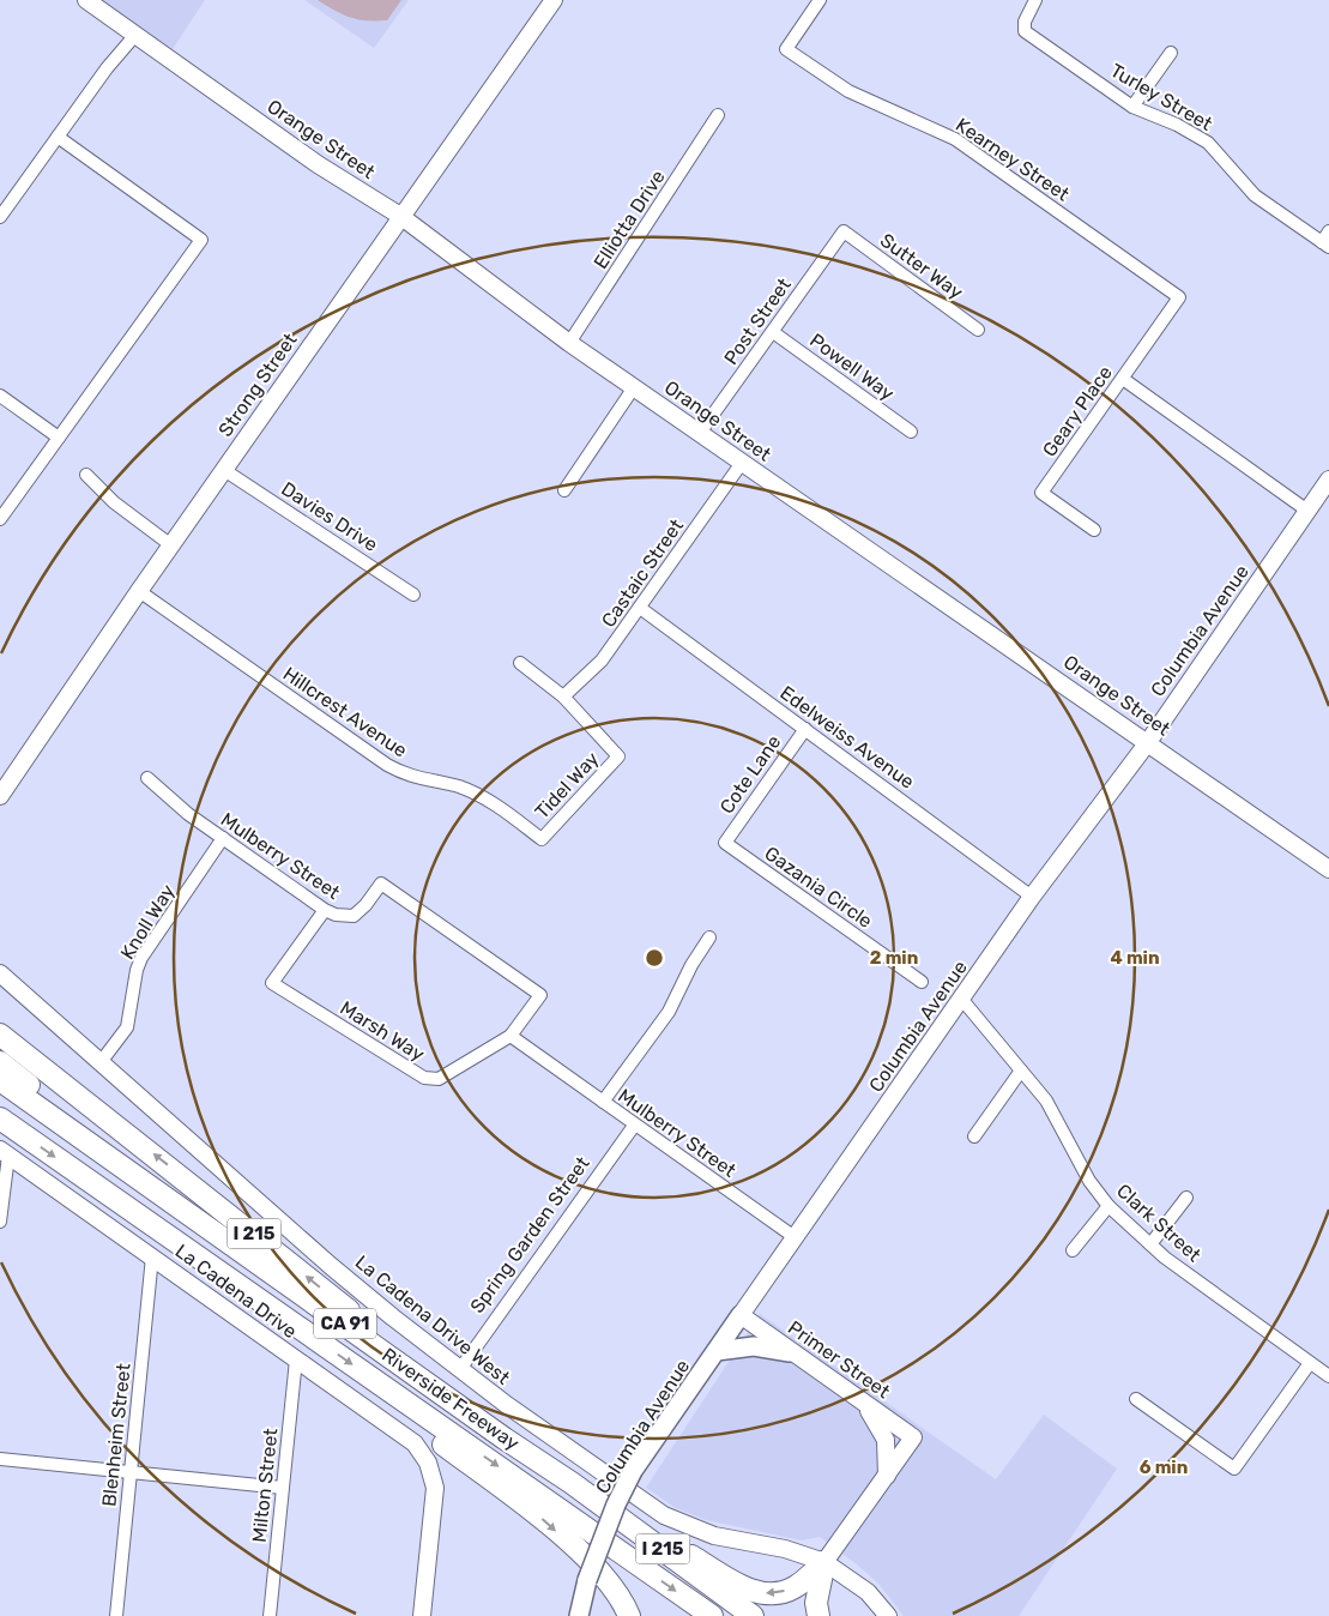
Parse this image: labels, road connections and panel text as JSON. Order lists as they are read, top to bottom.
{
  "streets": {
    "highway": ["I 215", "CA 91", "Riverside Freeway"],
    "main road": ["Columbia Avenue"],
    "street": [
      "Turley Street",
      "Orange Street",
      "Kearney Street",
      "Elliotta Drive",
      "Sutter Way",
      "Post Street",
      "Powell Way",
      "Strong Street",
      "Geary Place",
      "Davies Drive",
      "Castaic Street",
      "Hillcrest Avenue",
      "Edelweiss Avenue",
      "Cote Lane",
      "Tidel Way",
      "Mulberry Street",
      "Gazania Circle",
      "Knoll Way",
      "Marsh Way",
      "Clark Street",
      "Spring Garden Street",
      "La Cadena Drive",
      "La Cadena Drive West",
      "Primer Street",
      "Blenheim Street",
      "Milton Street"
    ]
  },
  "crossings": [
    ["Orange Street", "Elliotta Drive"],
    ["Orange Street", "Post Street"],
    ["Orange Street", "Strong Street"],
    ["Orange Street", "Castaic Street"],
    ["Orange Street", "Columbia Avenue"],
    ["Kearney Street", "Geary Place"],
    ["Sutter Way", "Post Street"],
    ["Post Street", "Powell Way"],
    ["Strong Street", "Davies Drive"],
    ["Strong Street", "Hillcrest Avenue"],
    ["Castaic Street", "Edelweiss Avenue"],
    ["Castaic Street", "Tidel Way"],
    ["Columbia Avenue", "Edelweiss Avenue"],
    ["Columbia Avenue", "Mulberry Street"],
    ["Columbia Avenue", "Clark Street"],
    ["Columbia Avenue", "Primer Street"],
    ["Hillcrest Avenue", "Tidel Way"],
    ["Edelweiss Avenue", "Cote Lane"],
    ["Cote Lane", "Gazania Circle"],
    ["Mulberry Street", "Knoll Way"],
    ["Mulberry Street", "Marsh Way"],
    ["Mulberry Street", "Spring Garden Street"],
    ["Knoll Way", "La Cadena Drive West"],
    ["I 215", "Riverside Freeway"],
    ["Spring Garden Street", "La Cadena Drive West"],
    ["La Cadena Drive", "Blenheim Street"],
    ["La Cadena Drive", "Milton Street"]
  ],
  "rings": ["2 min", "4 min", "6 min"]
}
